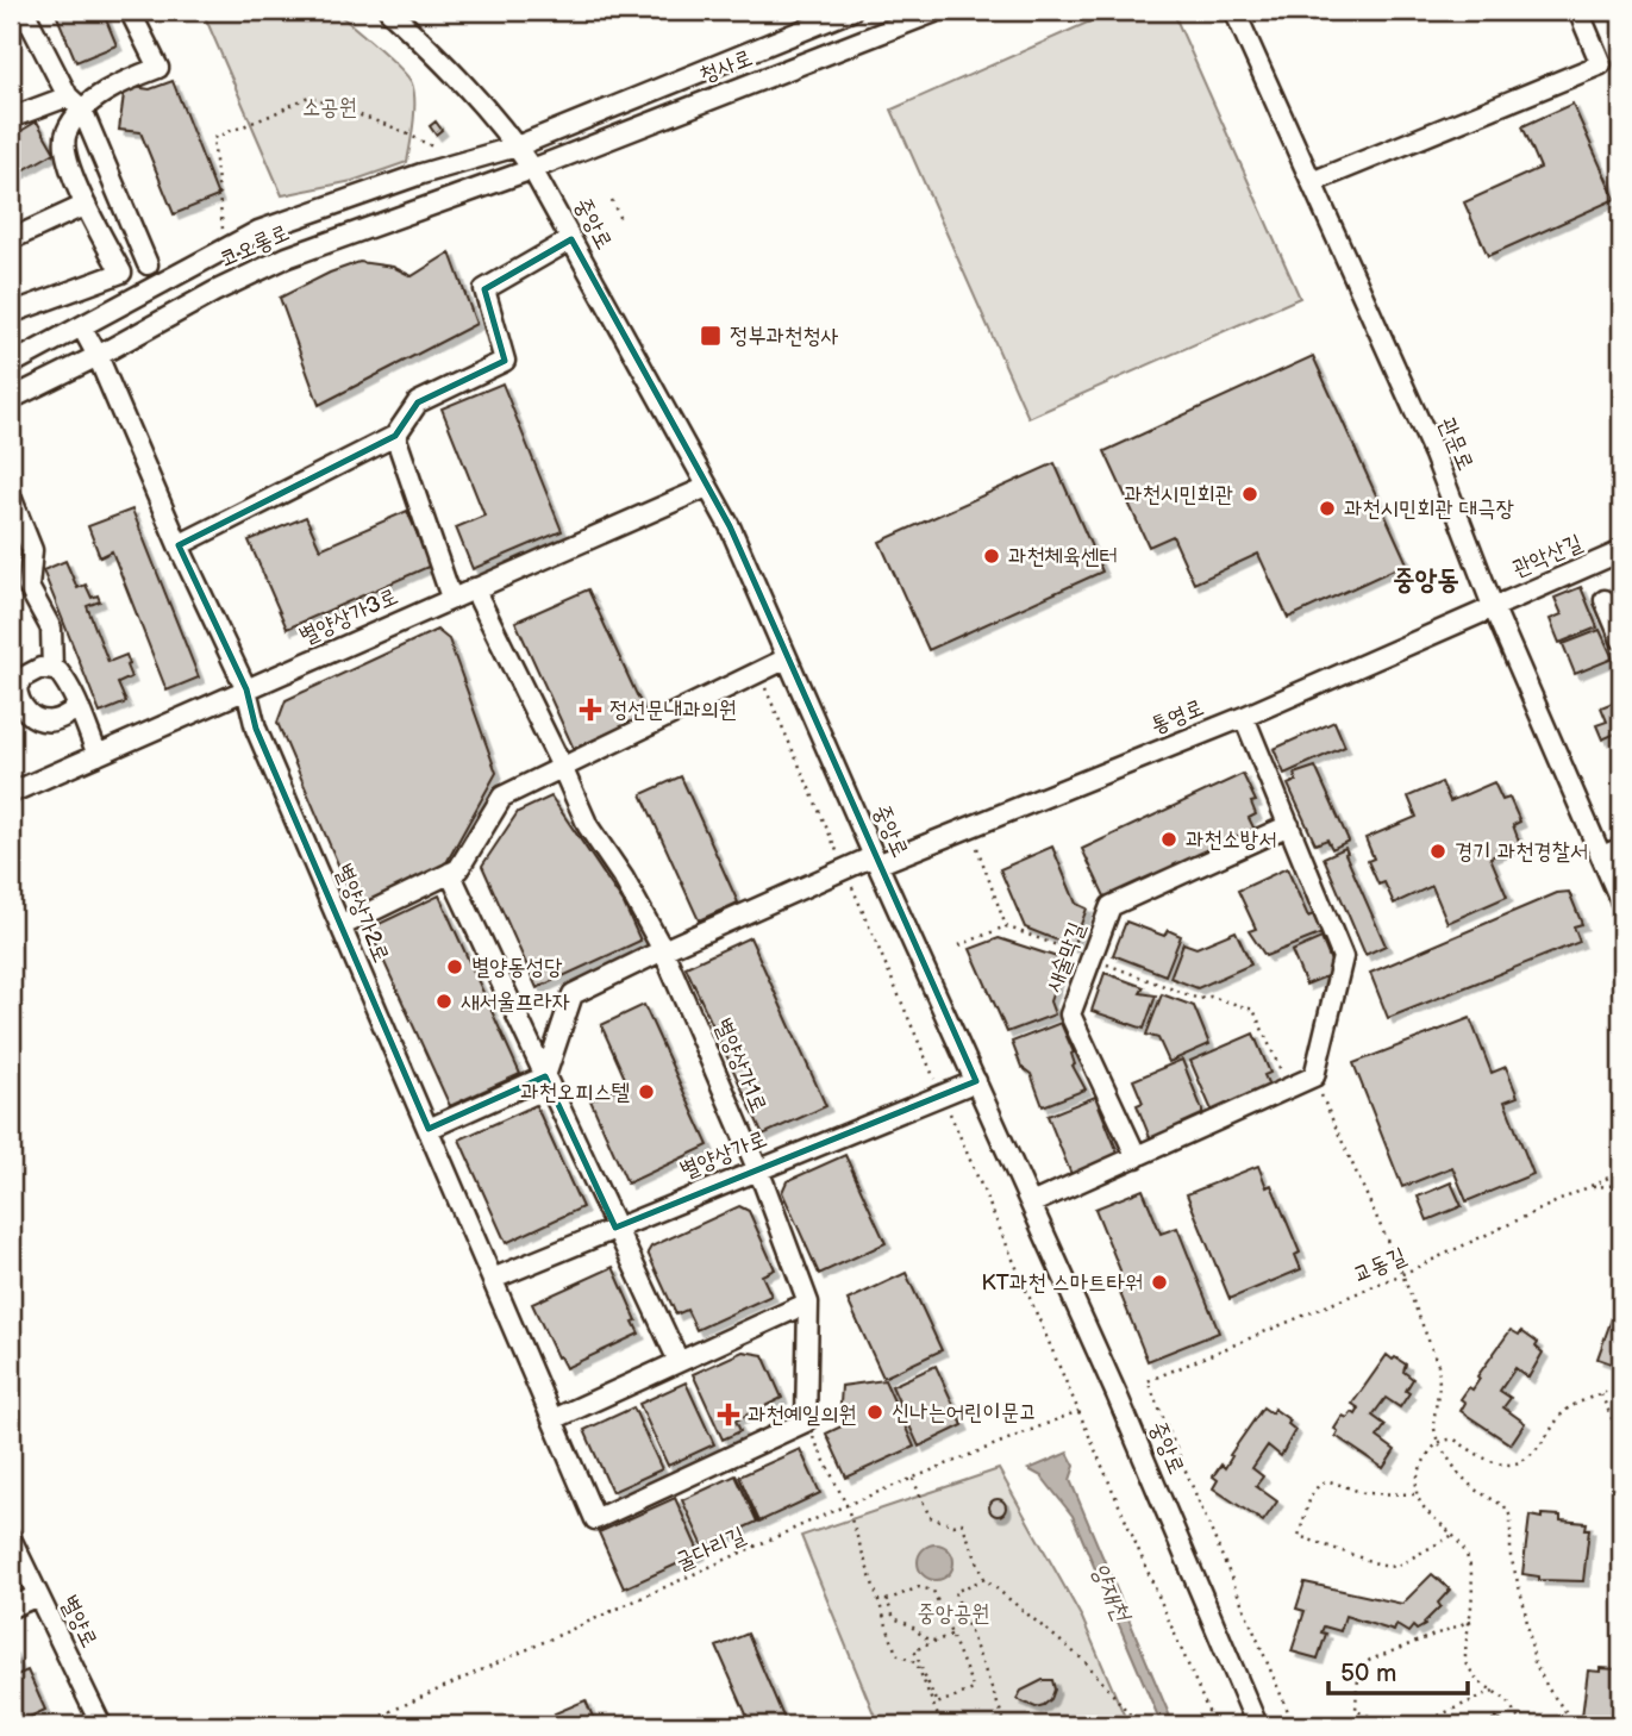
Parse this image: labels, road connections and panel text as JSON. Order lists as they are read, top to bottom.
{
  "streets": {
    "street": [
      "청사로",
      "중앙로",
      "코오롱로",
      "관문로",
      "관악산길",
      "별양상가3로",
      "통영로",
      "별양상가2로",
      "새술막길",
      "별양상가1로",
      "별양상가로",
      "별양로"
    ],
    "path": ["교동길", "굴다리길"]
  },
  "crossings": [
    ["청사로", "중앙로"],
    ["청사로", "코오롱로"],
    ["청사로", "별양상가2로"],
    ["중앙로", "코오롱로"],
    ["중앙로", "별양상가3로"],
    ["중앙로", "통영로"],
    ["중앙로", "별양상가로"],
    ["코오롱로", "별양상가2로"],
    ["관문로", "관악산길"],
    ["관문로", "통영로"],
    ["관악산길", "통영로"],
    ["별양상가3로", "별양상가2로"],
    ["별양상가3로", "별양상가1로"],
    ["통영로", "별양상가1로"],
    ["별양상가2로", "별양상가1로"],
    ["별양상가2로", "별양상가로"],
    ["별양상가1로", "별양상가로"]
  ],
  "districts": ["중앙동"],
  "water": ["양재천"],
  "parks": ["소공원", "중앙공원"],
  "places": {
    "transit": ["정부과천청사"],
    "other": [
      "과천시민회관",
      "과천시민회관 대극장",
      "과천체육센터",
      "과천소방서",
      "경기 과천경찰서",
      "별양동성당",
      "새서울프라자",
      "과천오피스텔",
      "KT과천 스마트타워",
      "신나는어린이문고"
    ],
    "health": ["정선문내과의원", "과천예일의원"]
  },
  "scale_bar": "50 m"
}
